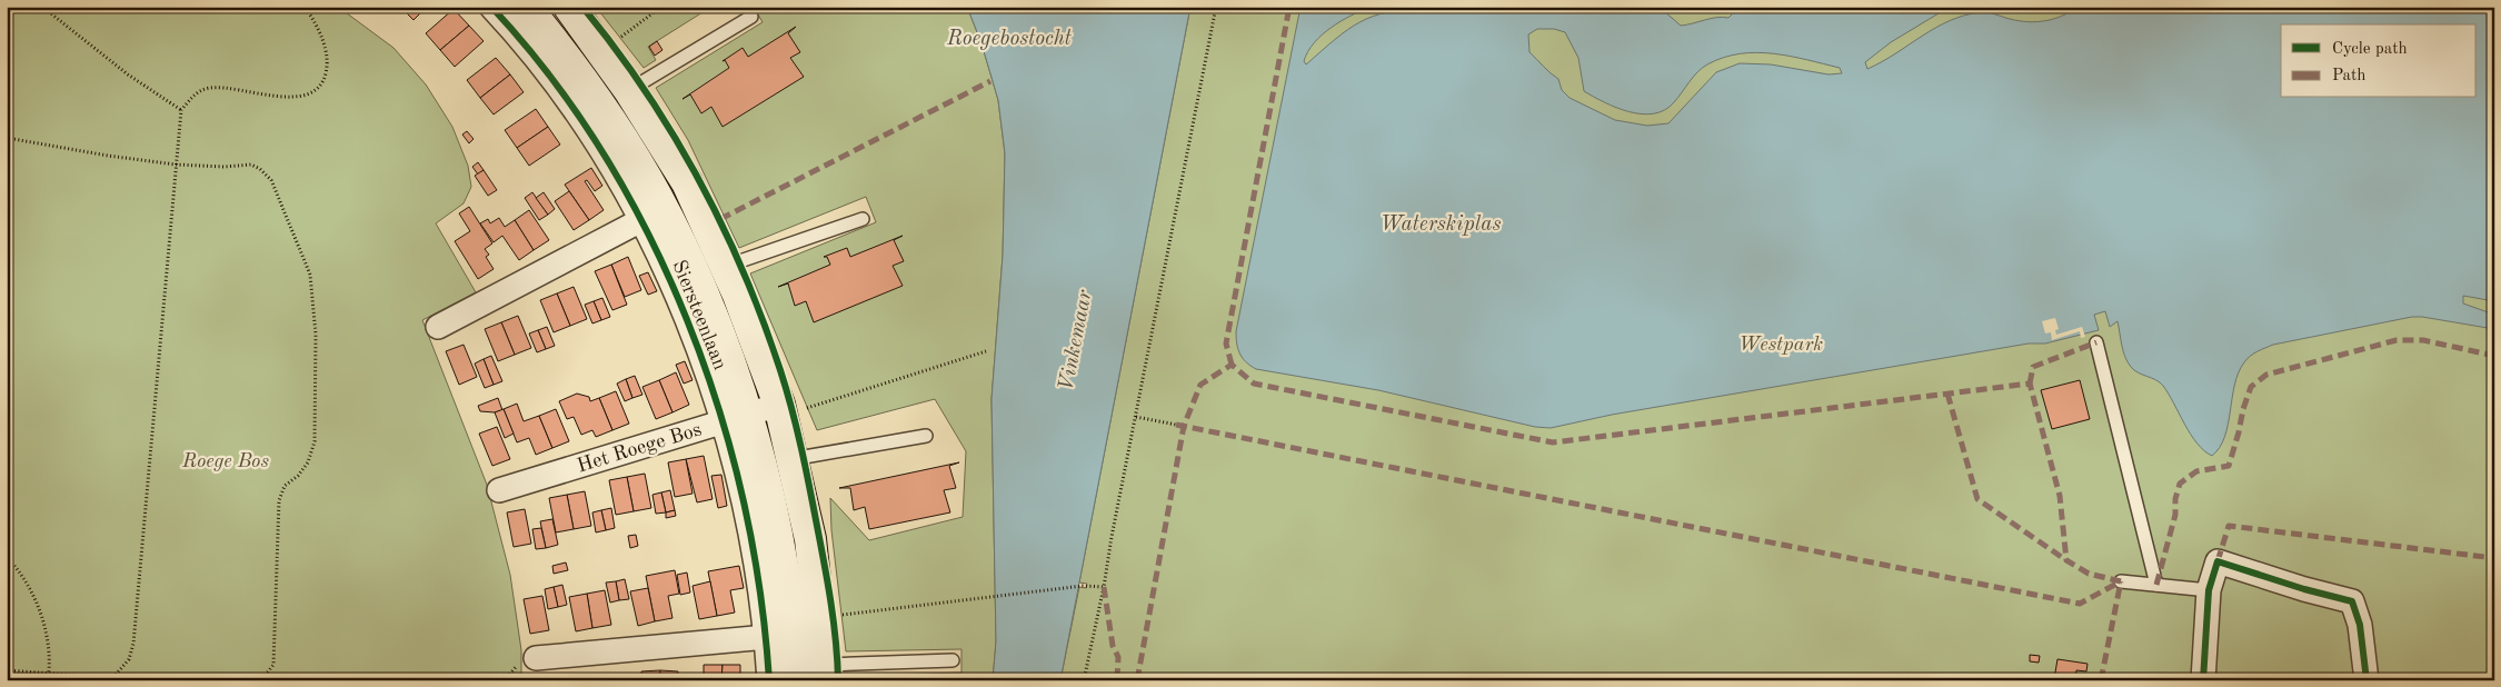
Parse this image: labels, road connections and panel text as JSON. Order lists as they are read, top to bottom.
{
  "streets": {
    "main road": ["Siersteenlaan"],
    "street": ["Het Roege Bos"]
  },
  "crossings": [
    ["Siersteenlaan", "Het Roege Bos"]
  ],
  "water": ["Roegebostocht", "Waterskiplas", "Vinkemaar"],
  "parks": ["Westpark", "Roege Bos"],
  "legend": ["Cycle path", "Path"]
}
